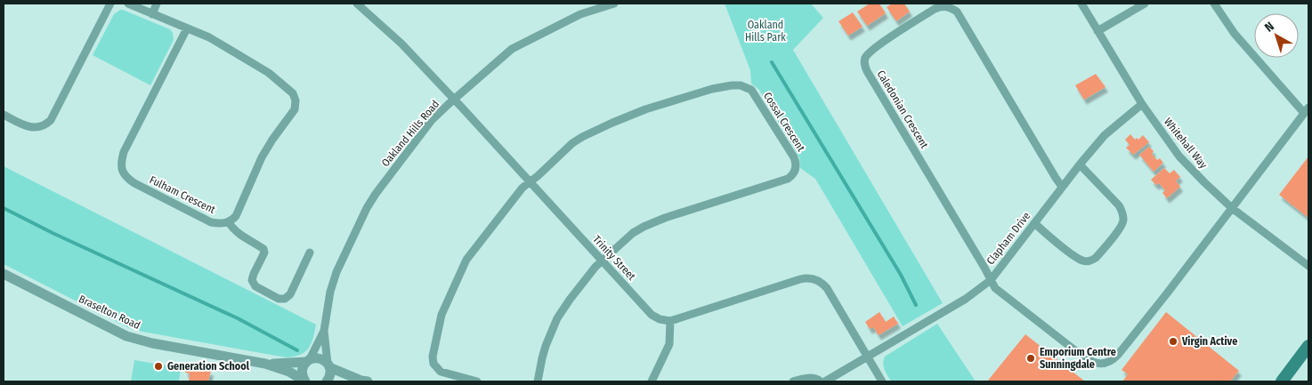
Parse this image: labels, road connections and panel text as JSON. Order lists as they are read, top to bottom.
{
  "streets": {
    "street": [
      "Caledonian Crescent",
      "Cossal Crescent",
      "Oakland Hills Road",
      "Whitehall Way",
      "Fulham Crescent",
      "Clapham Drive",
      "Trinity Street",
      "Braselton Road"
    ]
  },
  "crossings": [
    ["Caledonian Crescent", "Clapham Drive"],
    ["Cossal Crescent", "Trinity Street"],
    ["Oakland Hills Road", "Trinity Street"],
    ["Oakland Hills Road", "Braselton Road"],
    ["Whitehall Way", "Clapham Drive"]
  ],
  "parks": ["Oakland Hills Park"],
  "places": ["Virgin Active", "Emporium Centre Sunningdale", "Generation School"],
  "north": "top left"
}
